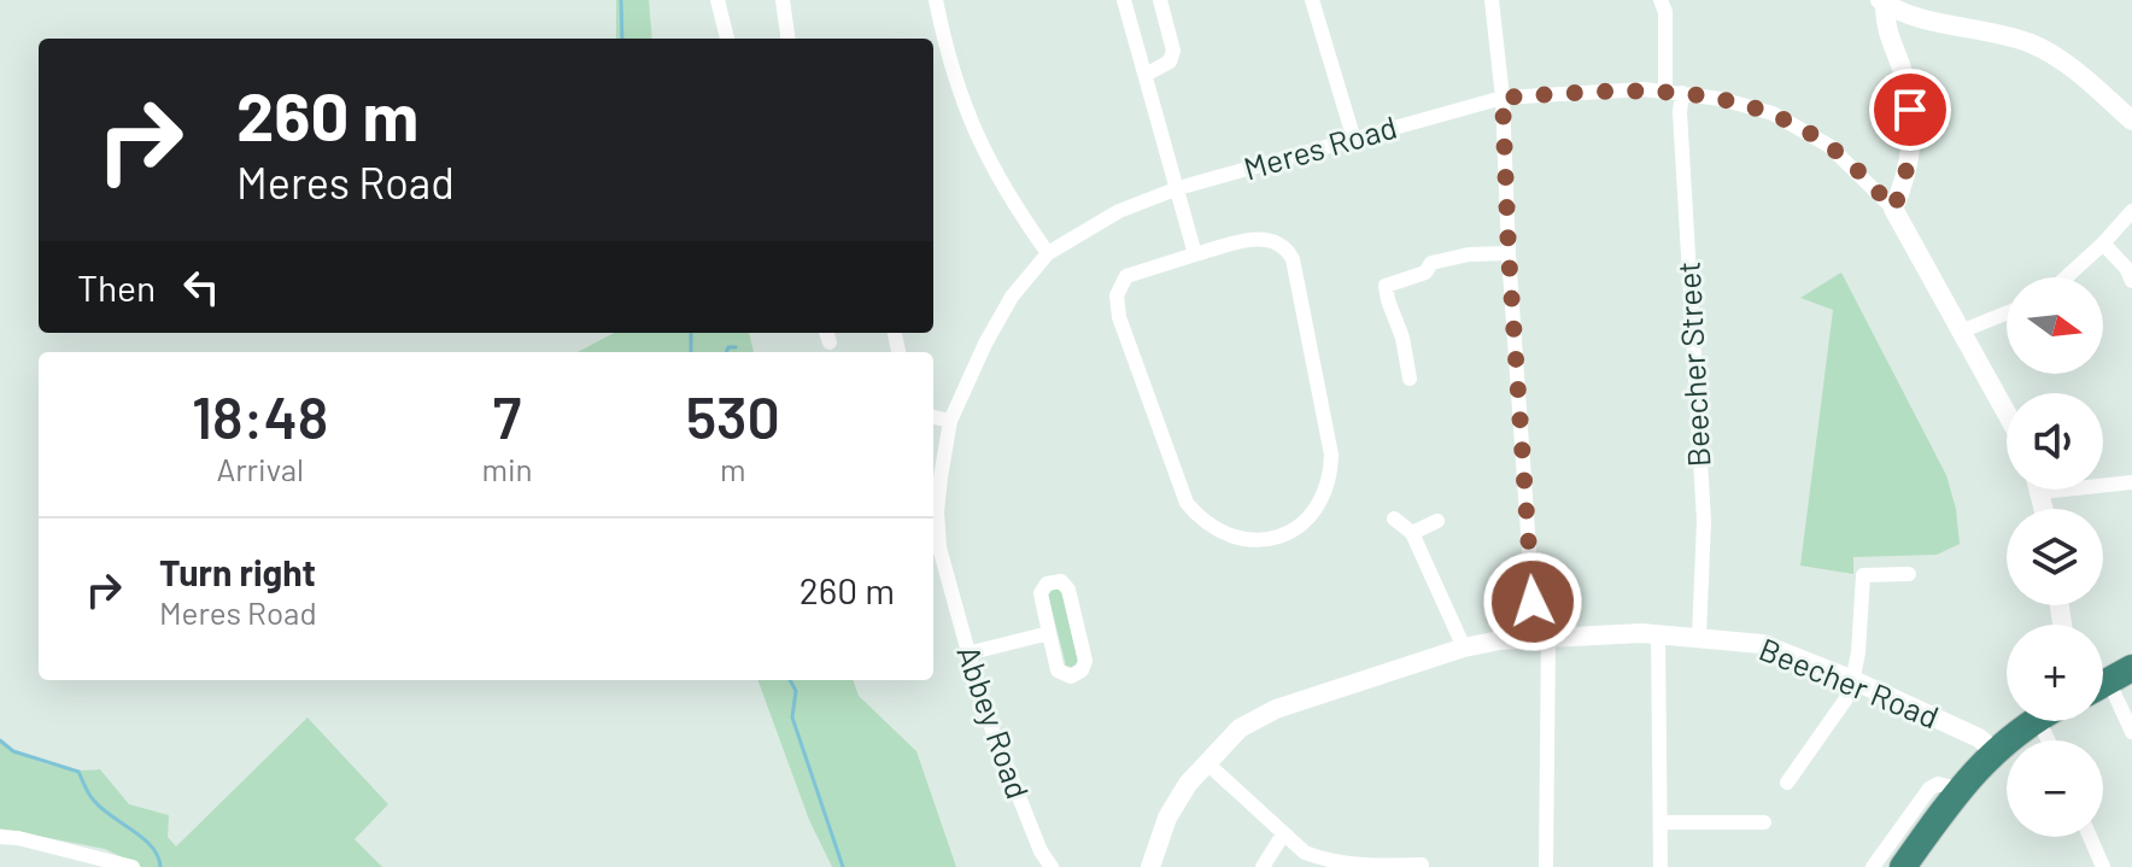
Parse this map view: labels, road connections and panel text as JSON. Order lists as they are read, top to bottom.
{
  "streets": {
    "street": [
      "Meres Road",
      "Beecher Street",
      "Beecher Road",
      "Abbey Road"
    ]
  },
  "crossings": [
    ["Meres Road", "Beecher Street"],
    ["Meres Road", "Abbey Road"],
    ["Beecher Street", "Beecher Road"]
  ],
  "north": "right",
  "page": {
    "turn": ["260 m", "Meres Road"],
    "then": "Then",
    "map_buttons": ["+", "−"],
    "eta": [
      "18:48",
      "Arrival",
      "7",
      "min",
      "530",
      "m"
    ],
    "list": [
      {
        "name": "Turn right",
        "note": "Meres Road",
        "value": "260 m"
      }
    ]
  }
}
